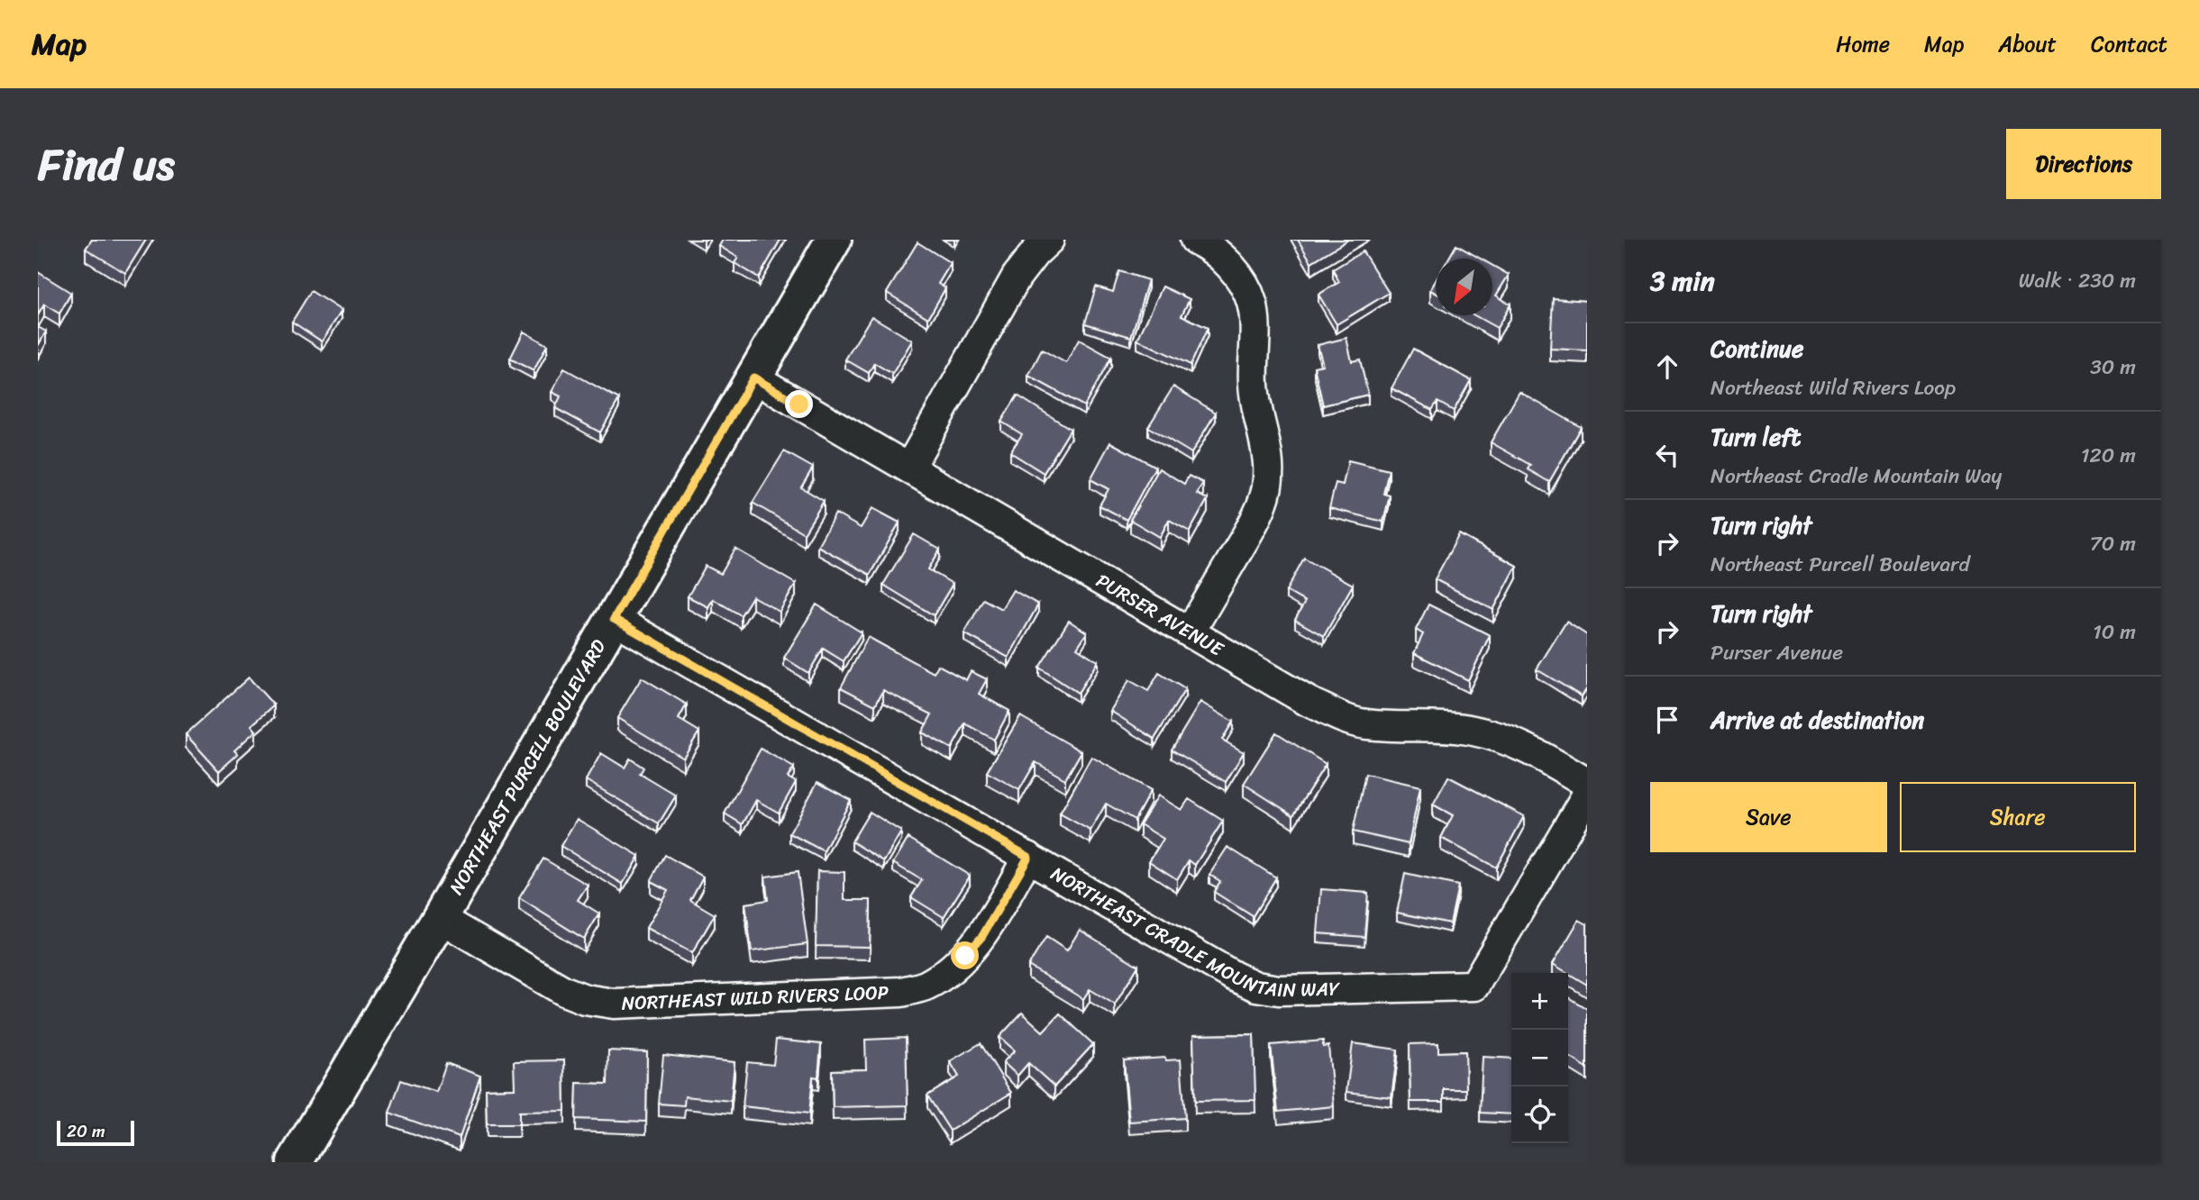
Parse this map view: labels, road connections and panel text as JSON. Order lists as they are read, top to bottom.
{
  "streets": {
    "street": [
      "PURSER AVENUE",
      "NORTHEAST PURCELL BOULEVARD",
      "NORTHEAST CRADLE MOUNTAIN WAY",
      "NORTHEAST WILD RIVERS LOOP"
    ]
  },
  "crossings": [
    ["PURSER AVENUE", "NORTHEAST PURCELL BOULEVARD"],
    ["NORTHEAST PURCELL BOULEVARD", "NORTHEAST CRADLE MOUNTAIN WAY"],
    ["NORTHEAST PURCELL BOULEVARD", "NORTHEAST WILD RIVERS LOOP"],
    ["NORTHEAST CRADLE MOUNTAIN WAY", "NORTHEAST WILD RIVERS LOOP"]
  ],
  "scale_bar": "20 m",
  "north": "bottom left",
  "page": {
    "header": "Map",
    "nav": [
      "Home",
      "Map",
      "About",
      "Contact"
    ],
    "title": "Find us",
    "buttons": [
      "Directions",
      ["Save", "Share"]
    ],
    "heading": ["3 min", "Walk · 230 m"],
    "list": [
      ["Continue", "Northeast Wild Rivers Loop", "30 m"],
      ["Turn left", "Northeast Cradle Mountain Way", "120 m"],
      ["Turn right", "Northeast Purcell Boulevard", "70 m"],
      ["Turn right", "Purser Avenue", "10 m"],
      "Arrive at destination"
    ],
    "map_buttons": ["+", "−"],
    "scale": "20 m"
  }
}
